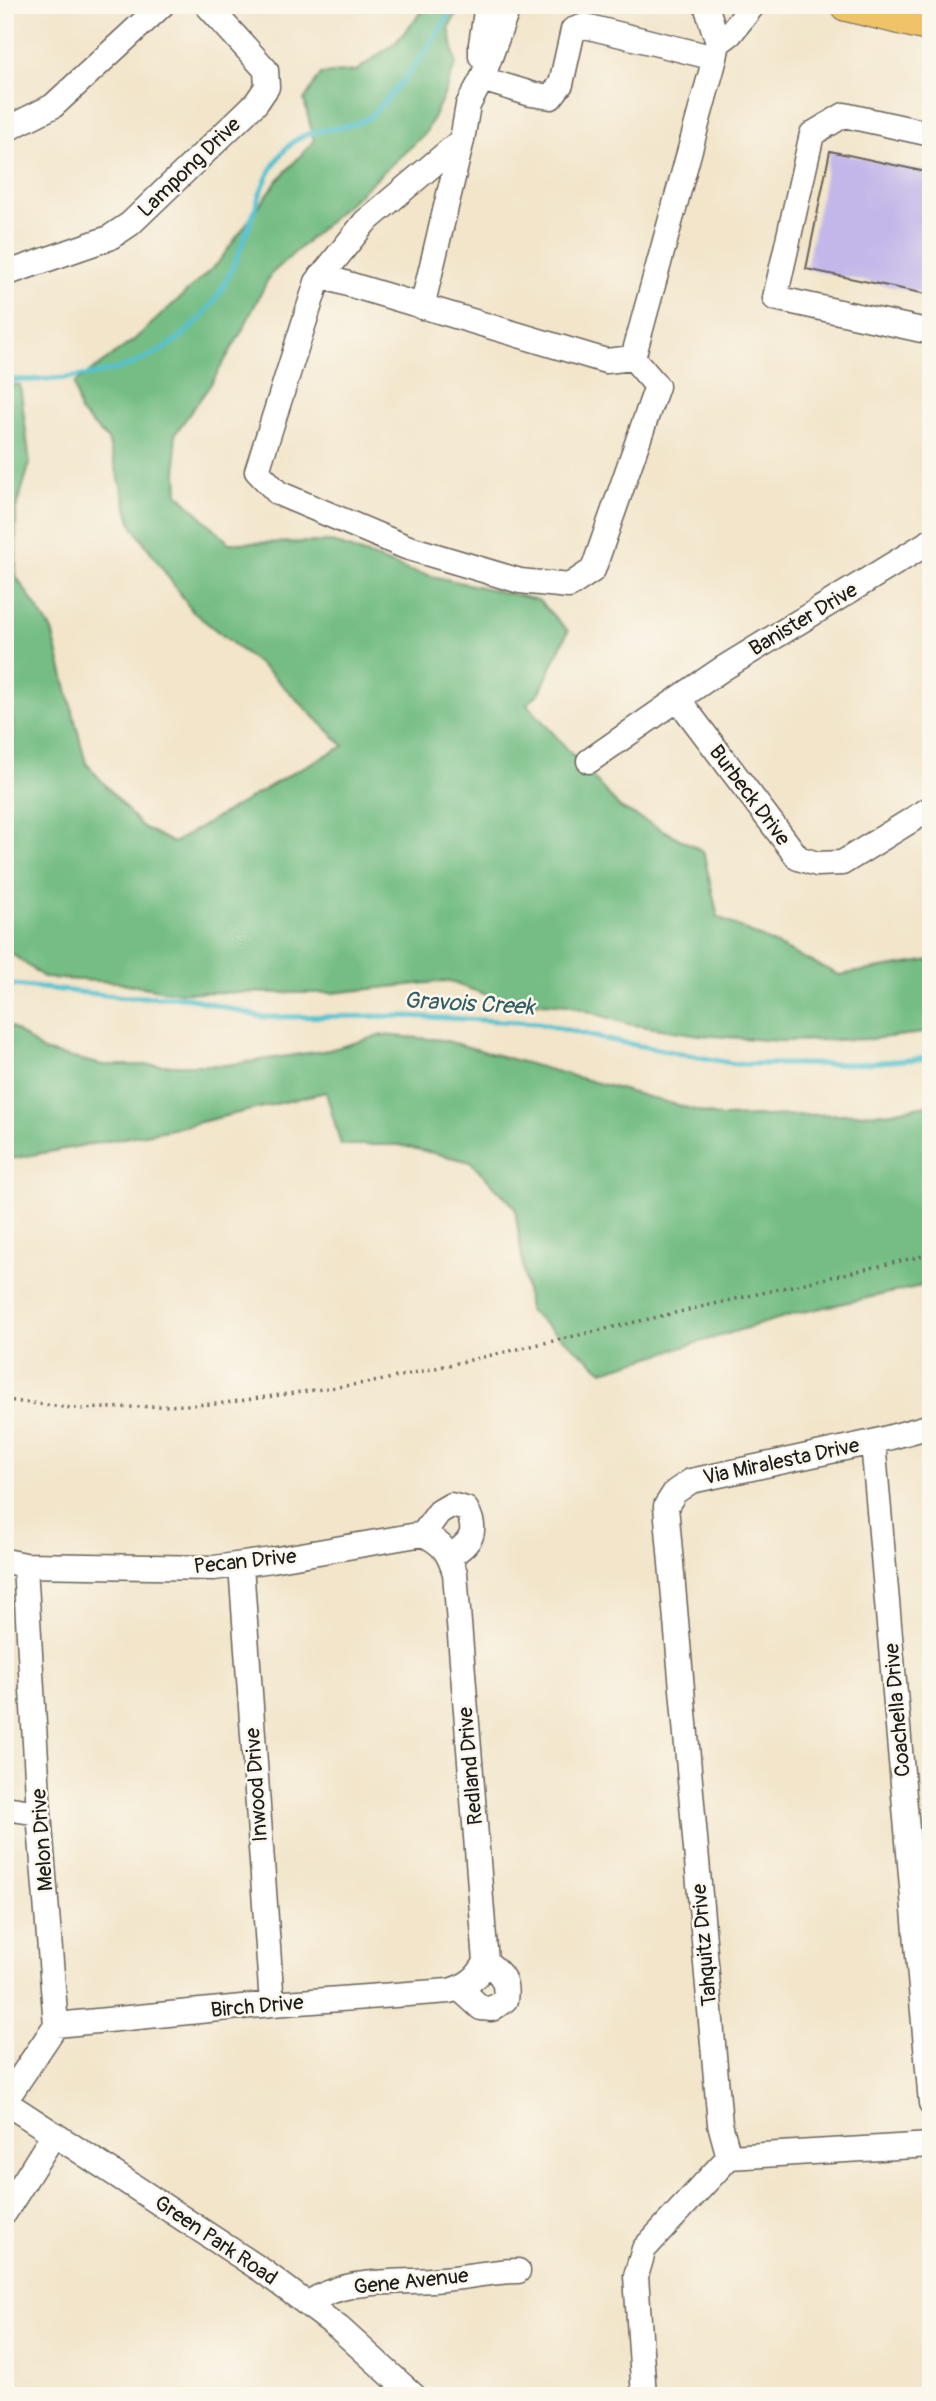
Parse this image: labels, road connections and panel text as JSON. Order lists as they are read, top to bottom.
{
  "streets": {
    "street": [
      "Lampong Drive",
      "Banister Drive",
      "Burbeck Drive",
      "Via Miralesta Drive",
      "Pecan Drive",
      "Coachella Drive",
      "Redland Drive",
      "Inwood Drive",
      "Melon Drive",
      "Tahquitz Drive",
      "Birch Drive",
      "Green Park Road",
      "Gene Avenue"
    ]
  },
  "crossings": [
    ["Banister Drive", "Burbeck Drive"],
    ["Via Miralesta Drive", "Coachella Drive"],
    ["Via Miralesta Drive", "Tahquitz Drive"],
    ["Pecan Drive", "Redland Drive"],
    ["Pecan Drive", "Inwood Drive"],
    ["Pecan Drive", "Melon Drive"],
    ["Redland Drive", "Birch Drive"],
    ["Inwood Drive", "Birch Drive"],
    ["Melon Drive", "Birch Drive"],
    ["Green Park Road", "Gene Avenue"]
  ],
  "water": ["Gravois Creek"]
}
